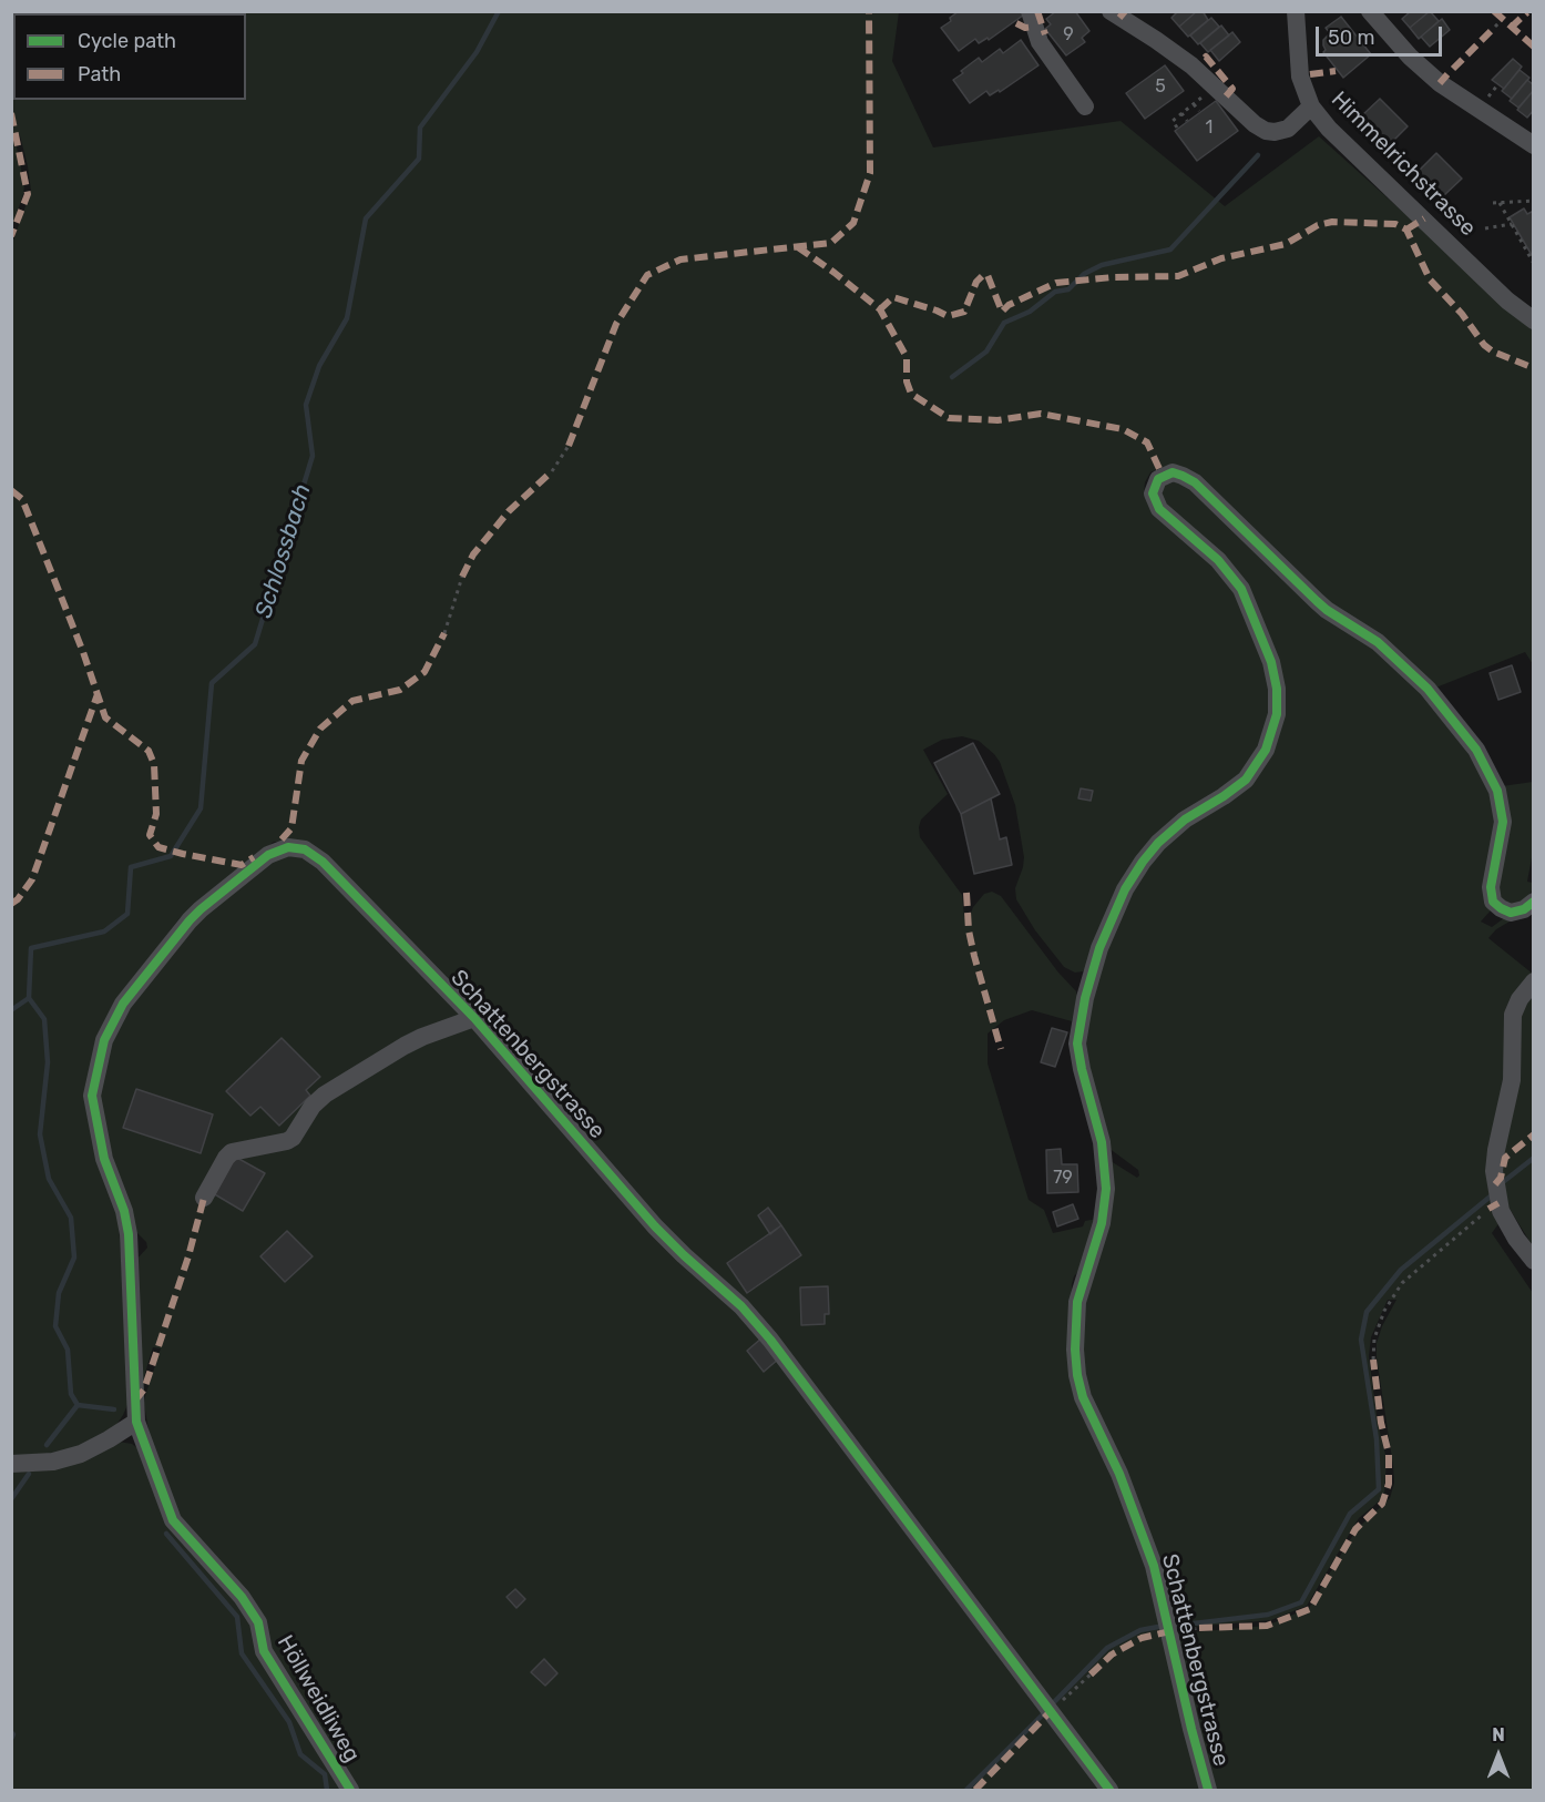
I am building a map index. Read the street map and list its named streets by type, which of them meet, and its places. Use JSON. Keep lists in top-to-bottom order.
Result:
{
  "streets": {
    "street": ["Himmelrichstrasse", "Schattenbergstrasse", "Höllweidliweg"]
  },
  "crossings": [
    ["Schattenbergstrasse", "Höllweidliweg"]
  ],
  "water": ["Schlossbach"],
  "house_numbers": [
    "9",
    "5",
    "1",
    "79"
  ],
  "legend": ["Cycle path", "Path"],
  "scale_bar": "50 m",
  "north": "top"
}
